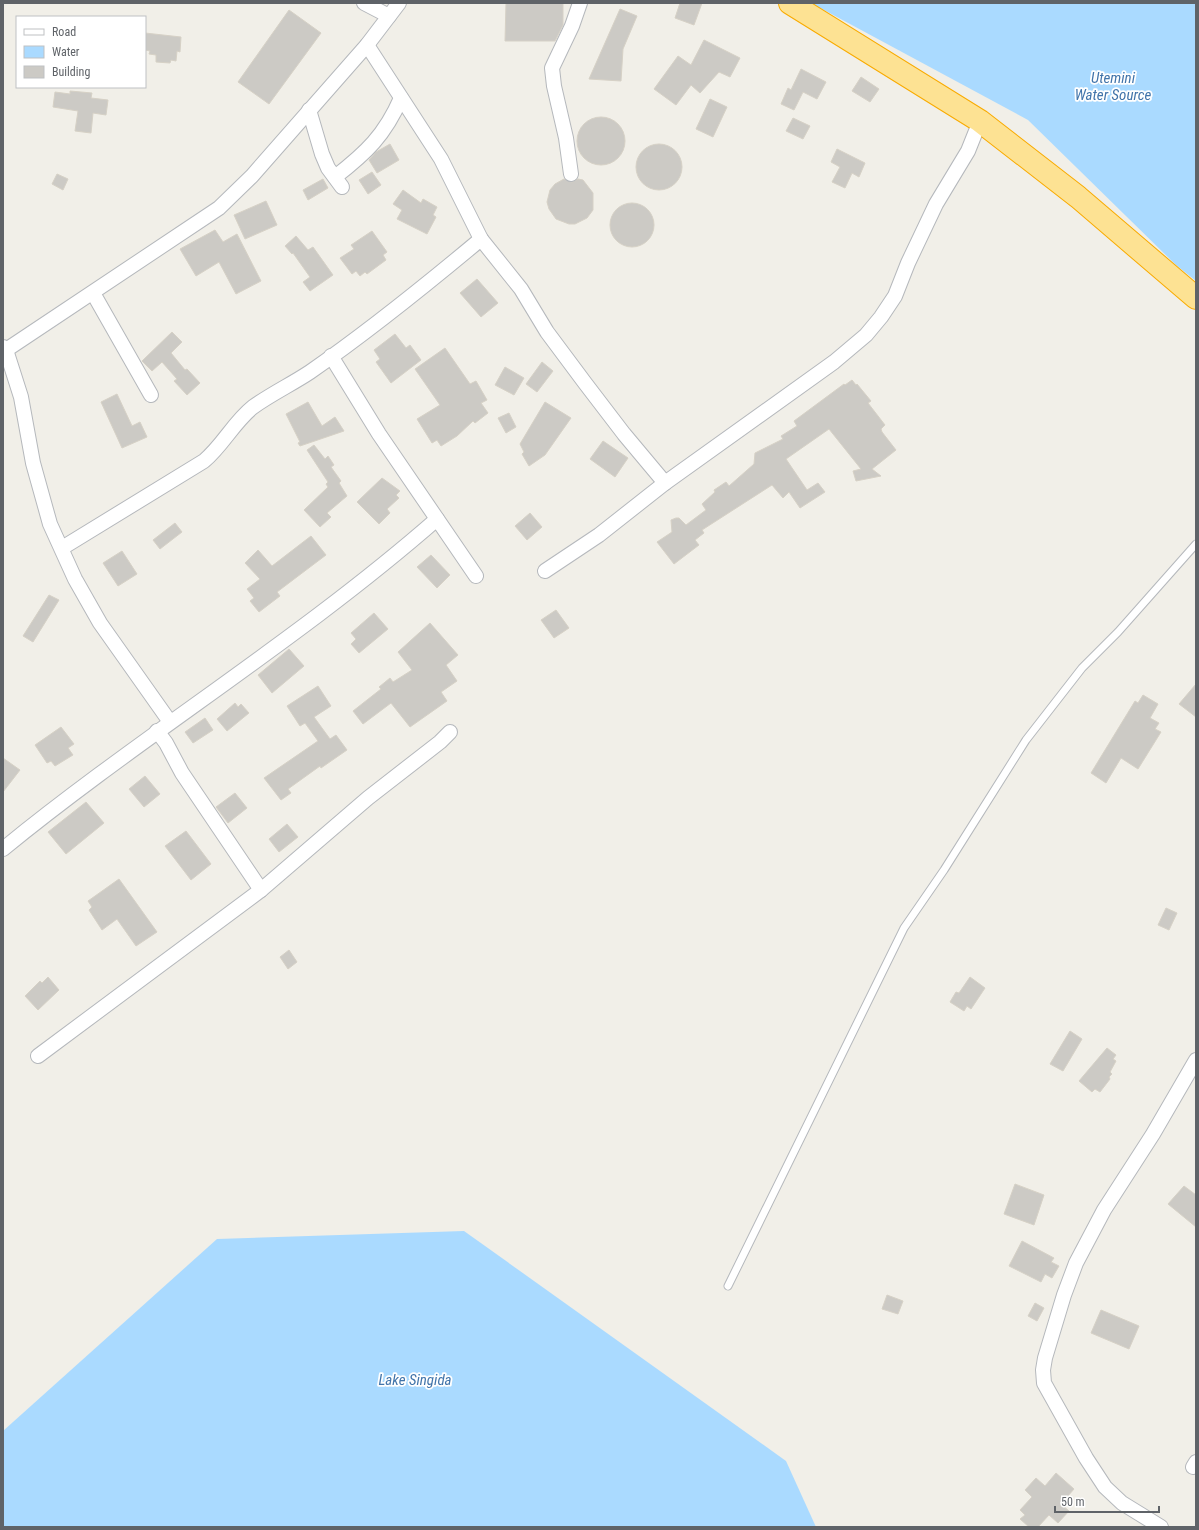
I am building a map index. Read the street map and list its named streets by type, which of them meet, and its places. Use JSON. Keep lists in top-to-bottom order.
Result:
{
  "water": ["Utemini Water Source", "Lake Singida"],
  "legend": ["Road", "Water", "Building"],
  "scale_bar": "50 m"
}
